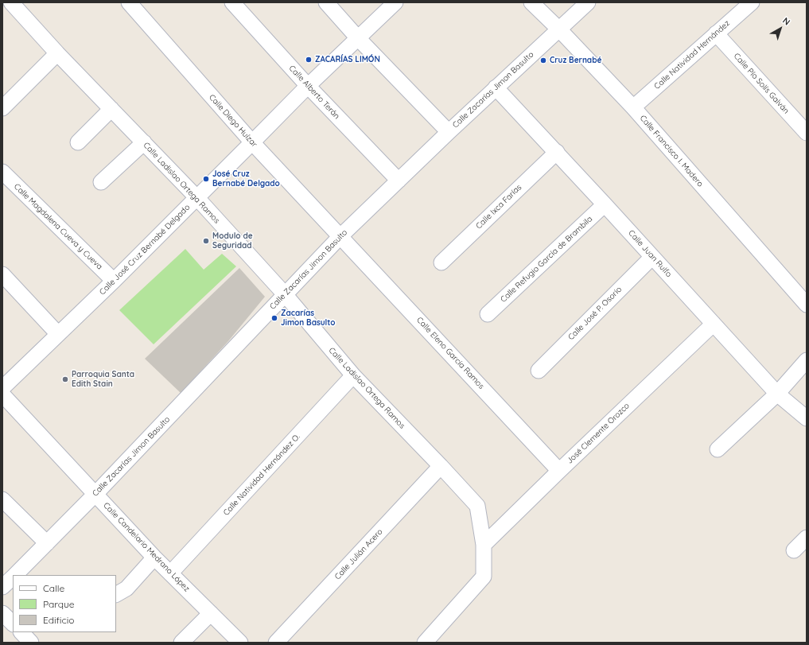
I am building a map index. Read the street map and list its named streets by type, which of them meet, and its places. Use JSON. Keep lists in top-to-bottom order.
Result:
{
  "streets": {
    "street": [
      "Calle Natividad Hernández",
      "Calle Pío Solís Galván",
      "Calle Zacarías Jimon Basulto",
      "Calle Alberto Terán",
      "Calle Diego Huízar",
      "Calle Francisco I. Madero",
      "Calle Ladislao Ortega Ramos",
      "Calle Ixca Farías",
      "Calle Magdalena Cueva y Cueva",
      "Calle José Cruz Bernabé Delgado",
      "Calle Juan Rulfo",
      "Calle Refugio García de Brambila",
      "Calle José P. Osorio",
      "Calle Eleno García Ramos",
      "José Clemente Orozco",
      "Calle Natividad Hernández O.",
      "Calle Candelario Medrano López",
      "Calle Julián Acero"
    ]
  },
  "crossings": [
    ["Calle Natividad Hernández", "Calle Pío Solís Galván"],
    ["Calle Natividad Hernández", "Calle Francisco I. Madero"],
    ["Calle Zacarías Jimon Basulto", "Calle Alberto Terán"],
    ["Calle Zacarías Jimon Basulto", "Calle Diego Huízar"],
    ["Calle Zacarías Jimon Basulto", "Calle Francisco I. Madero"],
    ["Calle Zacarías Jimon Basulto", "Calle Ladislao Ortega Ramos"],
    ["Calle Zacarías Jimon Basulto", "Calle Juan Rulfo"],
    ["Calle Zacarías Jimon Basulto", "Calle Eleno García Ramos"],
    ["Calle Zacarías Jimon Basulto", "Calle Candelario Medrano López"],
    ["Calle Alberto Terán", "Calle José Cruz Bernabé Delgado"],
    ["Calle Diego Huízar", "Calle José Cruz Bernabé Delgado"],
    ["Calle Diego Huízar", "Calle Eleno García Ramos"],
    ["Calle Ladislao Ortega Ramos", "Calle José Cruz Bernabé Delgado"],
    ["Calle Ladislao Ortega Ramos", "José Clemente Orozco"],
    ["Calle Ladislao Ortega Ramos", "Calle Natividad Hernández O."],
    ["Calle Ladislao Ortega Ramos", "Calle Julián Acero"],
    ["Calle Ixca Farías", "Calle Juan Rulfo"],
    ["Calle Magdalena Cueva y Cueva", "Calle José Cruz Bernabé Delgado"],
    ["Calle Juan Rulfo", "Calle Refugio García de Brambila"],
    ["Calle Juan Rulfo", "Calle José P. Osorio"],
    ["Calle Juan Rulfo", "José Clemente Orozco"],
    ["Calle Eleno García Ramos", "José Clemente Orozco"],
    ["Calle Natividad Hernández O.", "Calle Candelario Medrano López"]
  ],
  "places": [
    "ZACARÍAS LIMÓN",
    "Cruz Bernabé",
    "José Cruz Bernabé Delgado",
    "Modulo de Seguridad",
    "Zacarías Jimon Basulto",
    "Parroquia Santa Edith Stain"
  ],
  "legend": ["Calle", "Parque", "Edificio"],
  "north": "top right"
}
